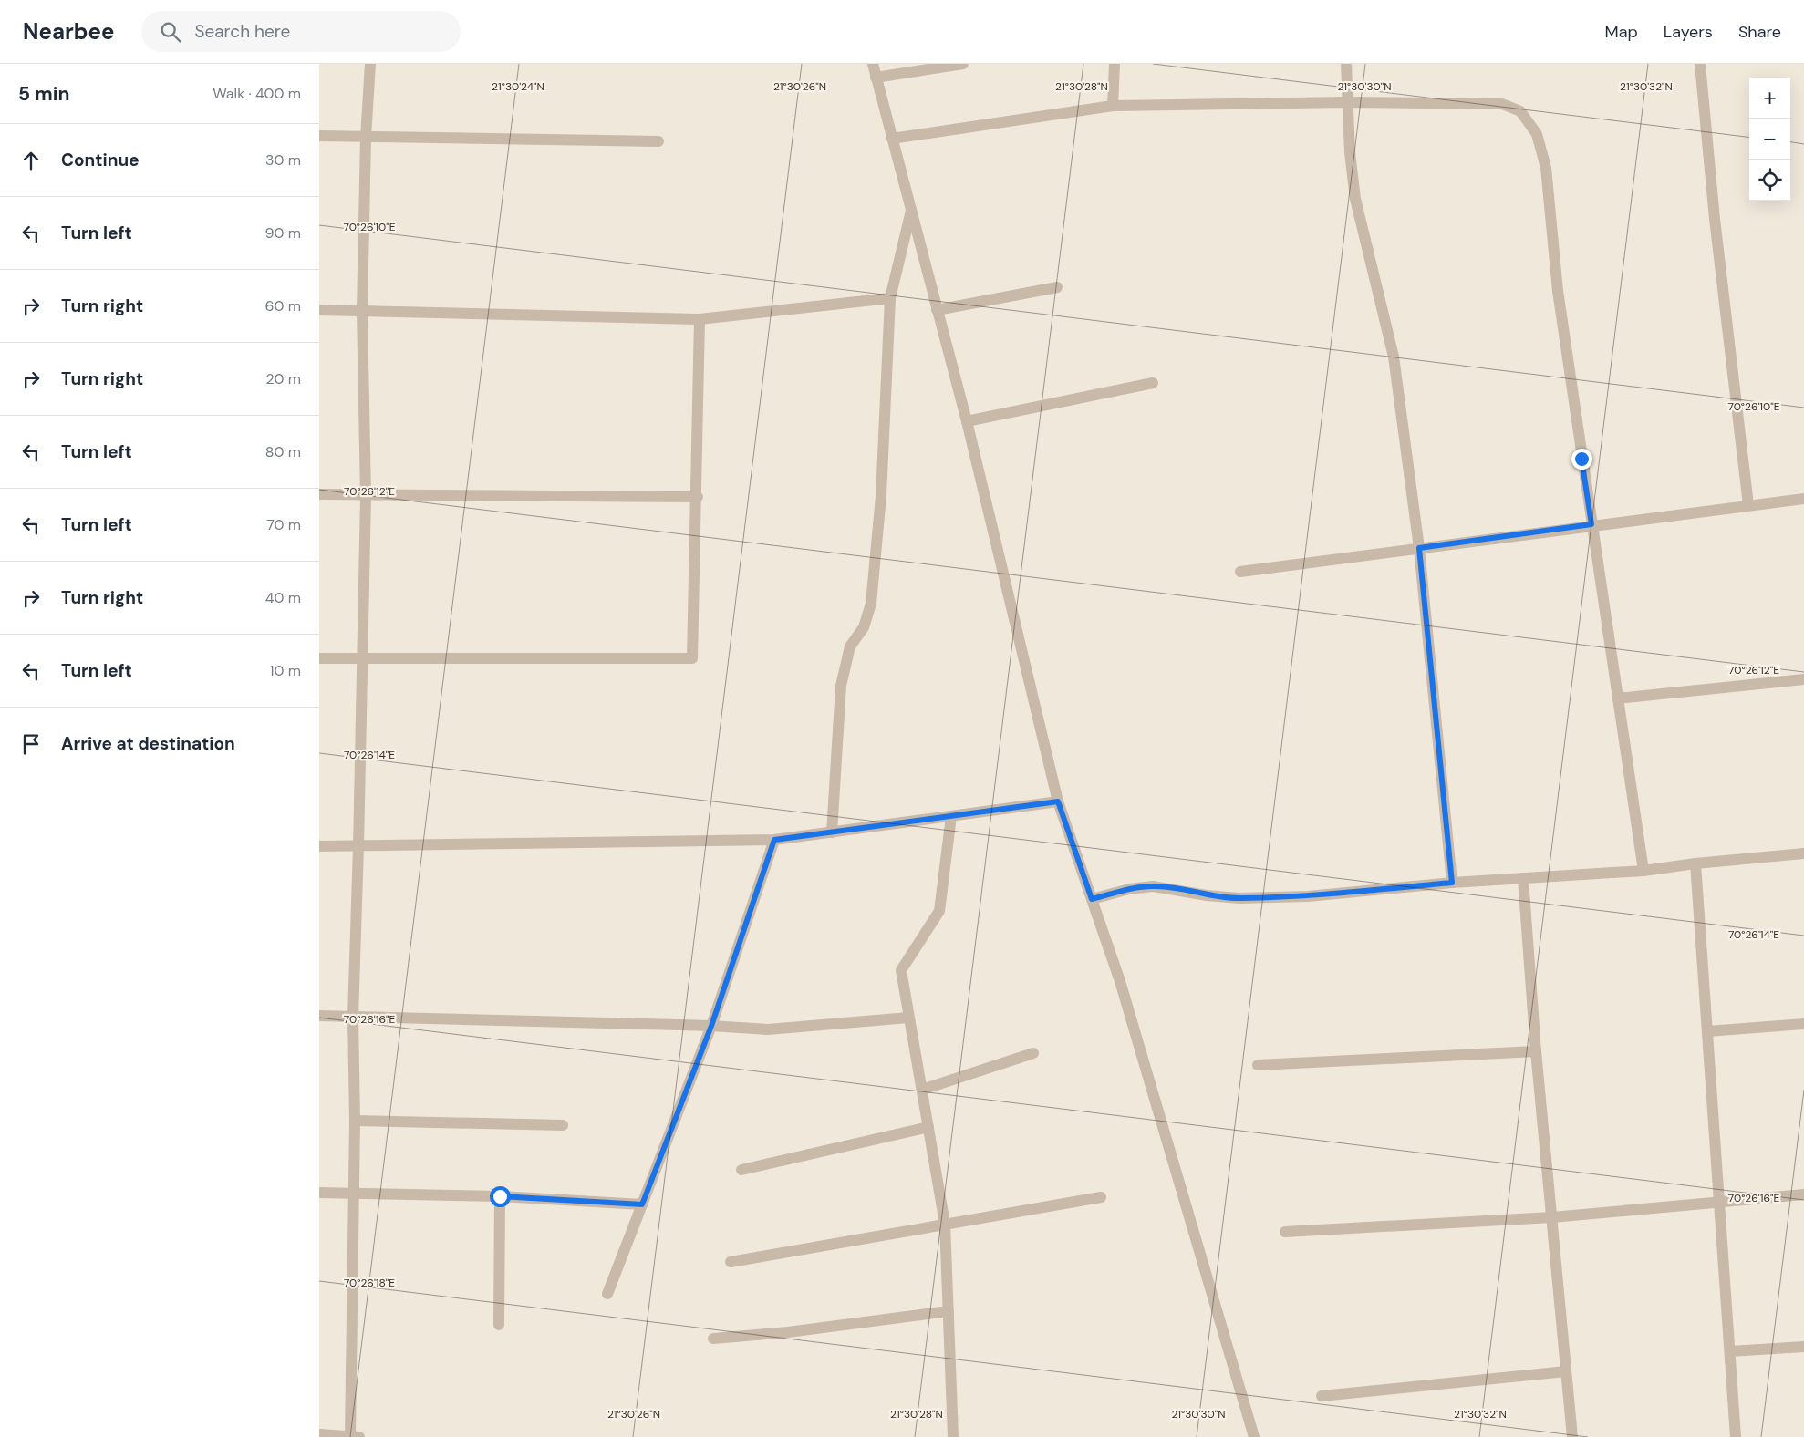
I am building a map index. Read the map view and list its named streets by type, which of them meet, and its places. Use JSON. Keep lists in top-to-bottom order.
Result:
{
  "page": {
    "header": "Nearbee",
    "search": "Search here",
    "nav": ["Map", "Layers", "Share"],
    "heading": ["5 min", "Walk · 400 m"],
    "map_buttons": ["+", "−"],
    "list": [
      ["Continue", "30 m"],
      ["Turn left", "90 m"],
      ["Turn right", "60 m"],
      ["Turn right", "20 m"],
      ["Turn left", "80 m"],
      ["Turn left", "70 m"],
      ["Turn right", "40 m"],
      ["Turn left", "10 m"],
      "Arrive at destination"
    ]
  },
  "coordinates": [
    "21°30'24\"N",
    "21°30'26\"N",
    "21°30'28\"N",
    "21°30'30\"N",
    "21°30'32\"N",
    "70°26'10\"E",
    "70°26'12\"E",
    "70°26'14\"E",
    "70°26'16\"E",
    "70°26'18\"E"
  ]
}
